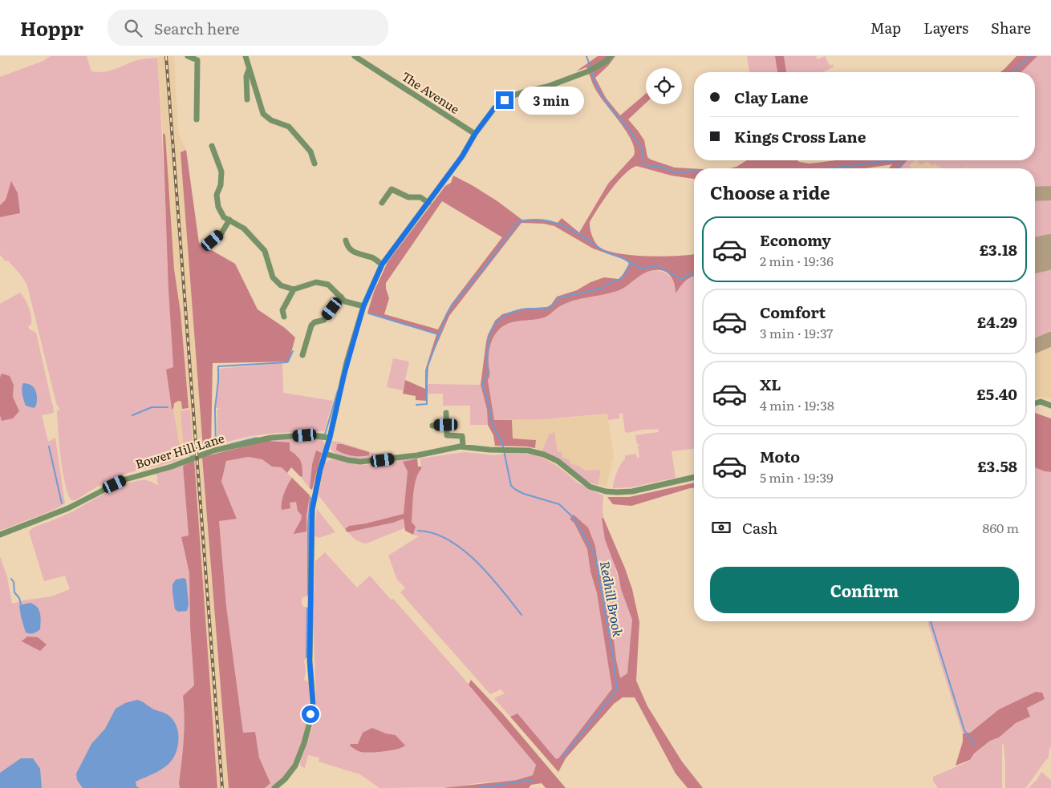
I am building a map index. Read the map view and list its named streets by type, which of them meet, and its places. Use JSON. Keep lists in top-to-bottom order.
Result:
{
  "streets": {
    "street": ["The Avenue", "Bower Hill Lane"]
  },
  "water": ["Redhill Brook"],
  "page": {
    "header": "Hoppr",
    "search": "Search here",
    "nav": ["Map", "Layers", "Share"],
    "banner": ["Clay Lane", "Kings Cross Lane"],
    "bubble": "3 min",
    "heading": "Choose a ride",
    "list": [
      {
        "name": "Economy",
        "note": "2 min · 19:36",
        "value": "£3.18"
      },
      {
        "name": "Comfort",
        "note": "3 min · 19:37",
        "value": "£4.29"
      },
      {
        "name": "XL",
        "note": "4 min · 19:38",
        "value": "£5.40"
      },
      {
        "name": "Moto",
        "note": "5 min · 19:39",
        "value": "£3.58"
      }
    ],
    "pay": ["Cash", "860 m"],
    "buttons": "Confirm"
  }
}
